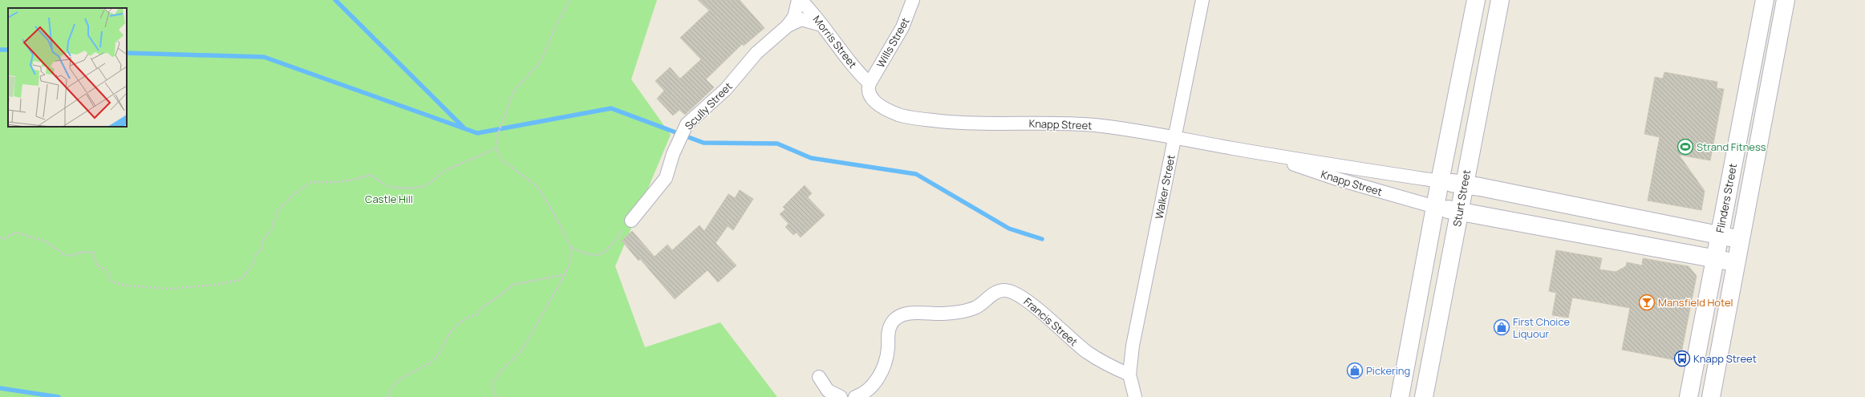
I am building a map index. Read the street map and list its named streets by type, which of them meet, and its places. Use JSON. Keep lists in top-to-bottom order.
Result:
{
  "streets": {
    "main road": ["Sturt Street", "Flinders Street"],
    "street": [
      "Morris Street",
      "Wills Street",
      "Scully Street",
      "Knapp Street",
      "Walker Street",
      "Francis Street"
    ]
  },
  "crossings": [
    ["Morris Street", "Wills Street"],
    ["Morris Street", "Scully Street"],
    ["Morris Street", "Knapp Street"],
    ["Wills Street", "Knapp Street"],
    ["Knapp Street", "Walker Street"],
    ["Walker Street", "Francis Street"]
  ],
  "parks": ["Castle Hill"],
  "places": {
    "sports": ["Strand Fitness"],
    "bar": ["Mansfield Hotel"],
    "shop": ["First Choice Liquour", "Pickering"],
    "bus stop": ["Knapp Street"]
  }
}
